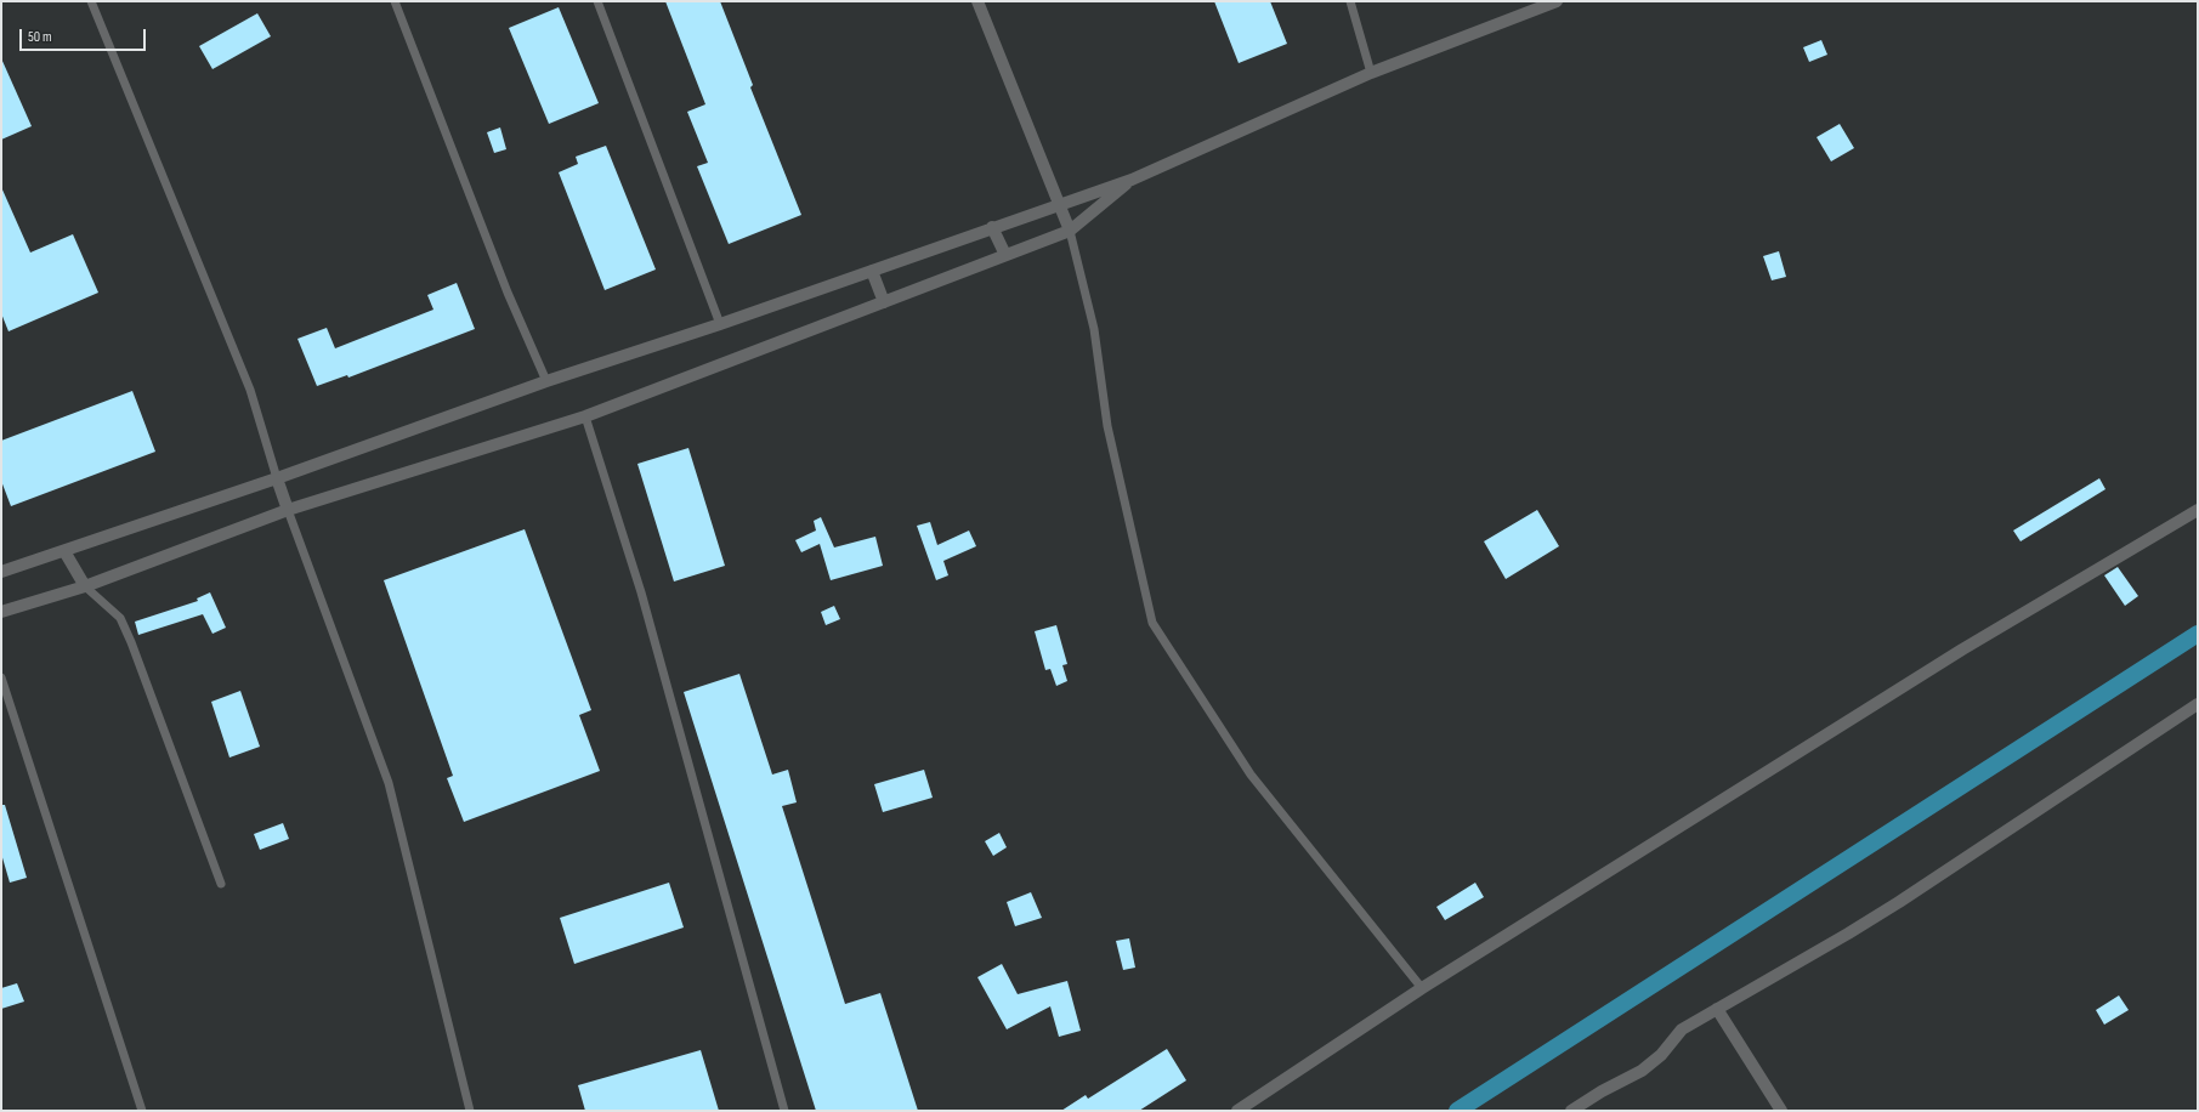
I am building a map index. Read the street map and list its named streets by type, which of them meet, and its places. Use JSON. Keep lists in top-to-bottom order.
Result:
{
  "scale_bar": "50 m"
}
